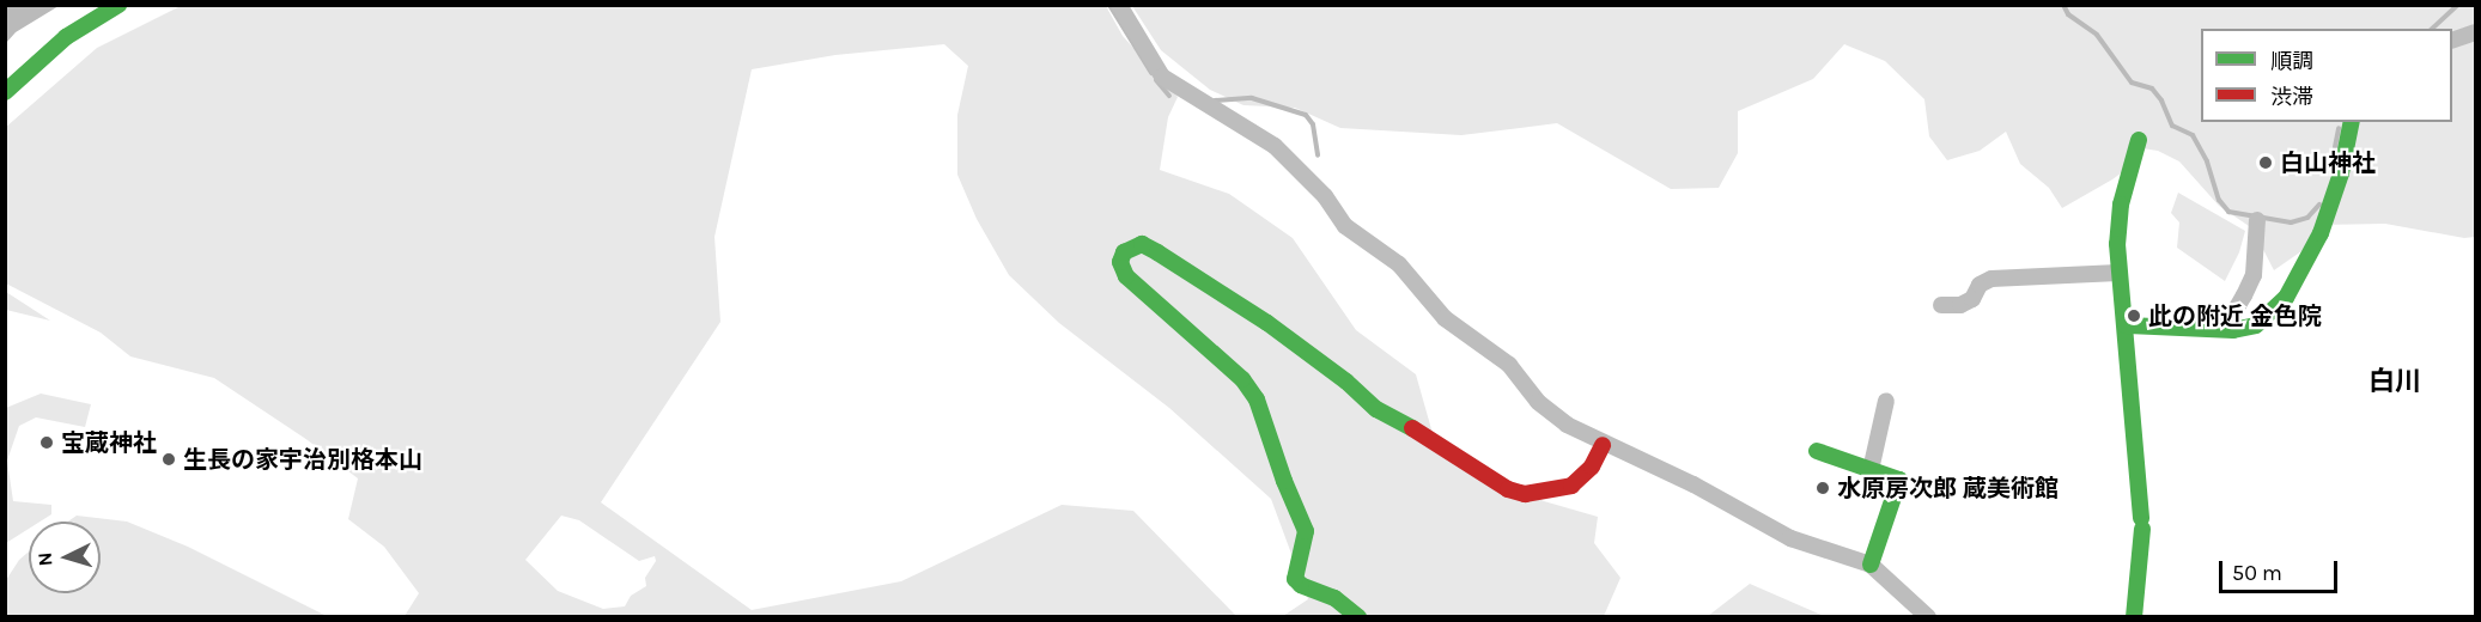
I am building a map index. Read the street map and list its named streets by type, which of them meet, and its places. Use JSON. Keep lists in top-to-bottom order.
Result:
{
  "districts": ["白川"],
  "places": [
    "白山神社",
    "此の附近 金色院",
    "宝蔵神社",
    "生長の家宇治別格本山",
    "水原房次郎 蔵美術館"
  ],
  "legend": ["順調", "渋滞"],
  "scale_bar": "50 m",
  "north": "left"
}
